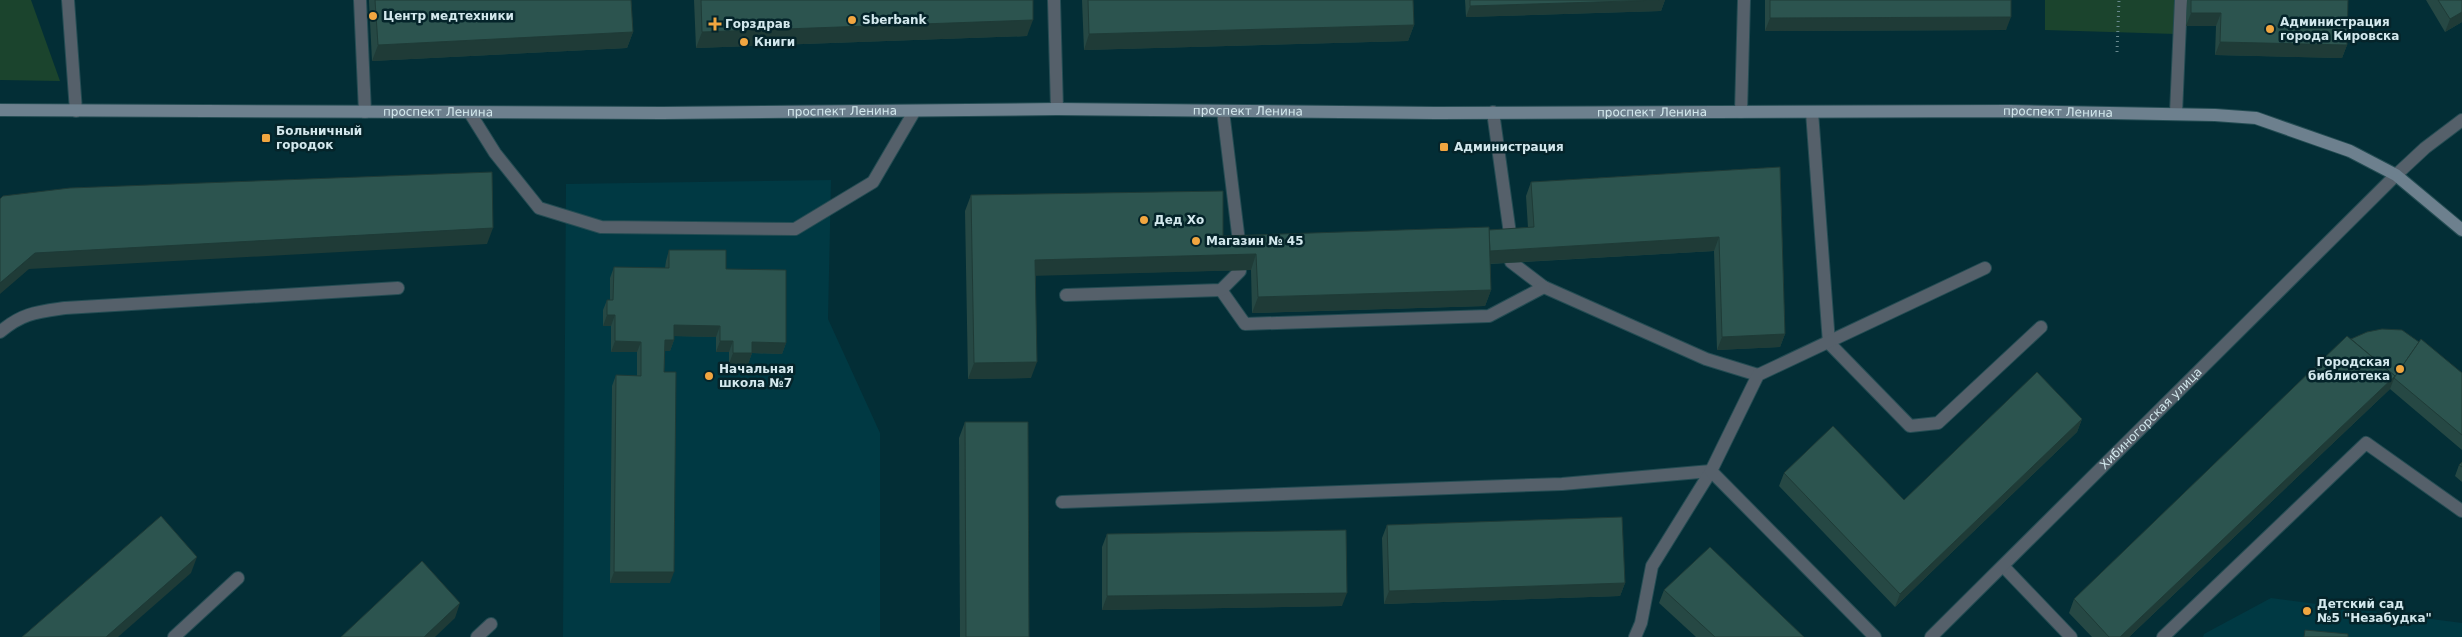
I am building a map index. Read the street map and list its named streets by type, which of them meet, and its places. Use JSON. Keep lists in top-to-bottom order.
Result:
{
  "streets": {
    "main road": ["проспект Ленина"],
    "street": ["Хибиногорская улица"]
  },
  "crossings": [
    ["проспект Ленина", "Хибиногорская улица"]
  ],
  "places": {
    "other": [
      "Центр медтехники",
      "Sberbank",
      "Администрация города Кировска",
      "Книги",
      "Дед Хо",
      "Магазин № 45",
      "Городская библиотека",
      "Начальная школа №7",
      "Детский сад №5 \"Незабудка\""
    ],
    "health": ["Горздрав"],
    "transit": ["Больничный городок", "Администрация"]
  }
}
